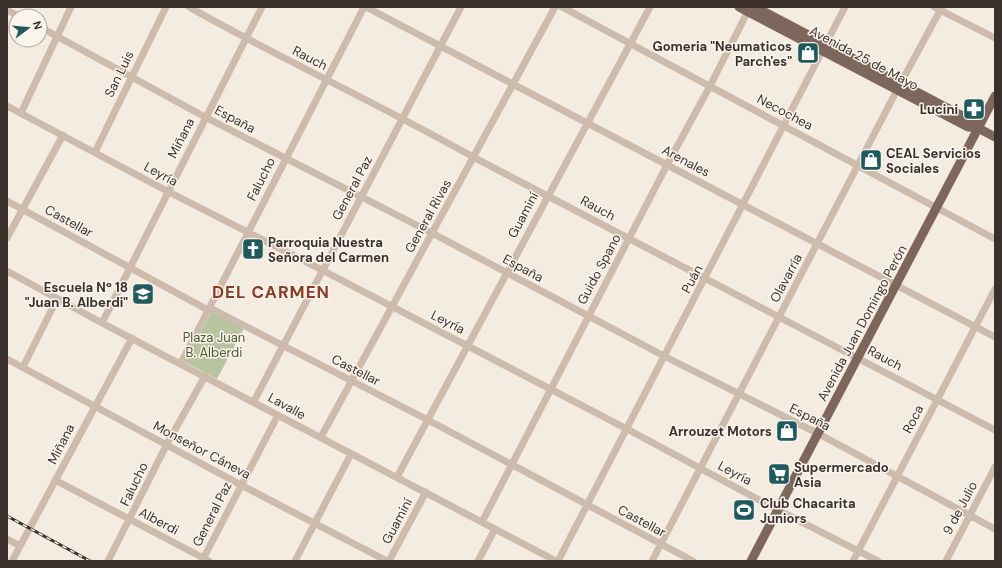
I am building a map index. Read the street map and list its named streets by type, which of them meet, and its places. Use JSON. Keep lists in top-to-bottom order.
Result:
{
  "streets": {
    "main road": ["Avenida 25 de Mayo", "Avenida Juan Domingo Perón"],
    "street": [
      "Rauch",
      "San Luis",
      "Necochea",
      "España",
      "Miñana",
      "Arenales",
      "Leyría",
      "Falucho",
      "General Paz",
      "Guaminí",
      "General Rivas",
      "Castellar",
      "Guido Spano",
      "Olavarría",
      "Puán",
      "Lavalle",
      "Roca",
      "Monseñor Cáneva",
      "9 de Julio",
      "Alberdi"
    ]
  },
  "crossings": [
    ["Rauch", "Miñana"],
    ["Rauch", "Falucho"],
    ["Rauch", "General Paz"],
    ["Rauch", "Guaminí"],
    ["Rauch", "General Rivas"],
    ["Rauch", "Guido Spano"],
    ["Rauch", "Olavarría"],
    ["Rauch", "Puán"],
    ["Rauch", "Avenida Juan Domingo Perón"],
    ["Rauch", "Roca"],
    ["Avenida 25 de Mayo", "Guido Spano"],
    ["Avenida 25 de Mayo", "Olavarría"],
    ["Avenida 25 de Mayo", "Puán"],
    ["Avenida 25 de Mayo", "Avenida Juan Domingo Perón"],
    ["San Luis", "España"],
    ["San Luis", "Leyría"],
    ["Necochea", "Guaminí"],
    ["Necochea", "Guido Spano"],
    ["Necochea", "Olavarría"],
    ["Necochea", "Puán"],
    ["Necochea", "Avenida Juan Domingo Perón"],
    ["España", "Miñana"],
    ["España", "Falucho"],
    ["España", "General Paz"],
    ["España", "Guaminí"],
    ["España", "General Rivas"],
    ["España", "Guido Spano"],
    ["España", "Olavarría"],
    ["España", "Puán"],
    ["España", "Avenida Juan Domingo Perón"],
    ["España", "Roca"],
    ["España", "9 de Julio"],
    ["Miñana", "Leyría"],
    ["Miñana", "Castellar"],
    ["Miñana", "Lavalle"],
    ["Miñana", "Monseñor Cáneva"],
    ["Miñana", "Alberdi"],
    ["Arenales", "Falucho"],
    ["Arenales", "General Paz"],
    ["Arenales", "Guaminí"],
    ["Arenales", "General Rivas"],
    ["Arenales", "Guido Spano"],
    ["Arenales", "Olavarría"],
    ["Arenales", "Puán"],
    ["Arenales", "Avenida Juan Domingo Perón"],
    ["Arenales", "Roca"],
    ["Leyría", "Falucho"],
    ["Leyría", "General Paz"],
    ["Leyría", "Guaminí"],
    ["Leyría", "General Rivas"],
    ["Leyría", "Guido Spano"],
    ["Leyría", "Olavarría"],
    ["Leyría", "Puán"],
    ["Leyría", "Avenida Juan Domingo Perón"],
    ["Leyría", "Roca"],
    ["Falucho", "Castellar"],
    ["Falucho", "Lavalle"],
    ["Falucho", "Monseñor Cáneva"],
    ["Falucho", "Alberdi"],
    ["General Paz", "Castellar"],
    ["General Paz", "Lavalle"],
    ["General Paz", "Monseñor Cáneva"],
    ["General Paz", "Alberdi"],
    ["Guaminí", "Castellar"],
    ["Guaminí", "Lavalle"],
    ["Guaminí", "Monseñor Cáneva"],
    ["General Rivas", "Castellar"],
    ["General Rivas", "Lavalle"],
    ["Castellar", "Guido Spano"],
    ["Castellar", "Olavarría"],
    ["Castellar", "Puán"],
    ["Guido Spano", "Lavalle"],
    ["Puán", "Lavalle"]
  ],
  "districts": ["DEL CARMEN"],
  "parks": ["Plaza Juan B. Alberdi"],
  "places": {
    "shop": ["Gomeria \"Neumaticos Parch'es\"", "CEAL Servicios Sociales", "Arrouzet Motors"],
    "pharmacy": ["Lucini"],
    "church": ["Parroquia Nuestra Señora del Carmen"],
    "school or university": ["Escuela Nº 18 \"Juan B. Alberdi\""],
    "supermarket": ["Supermercado Asia"],
    "sports": ["Club Chacarita Juniors"]
  },
  "north": "right"
}
